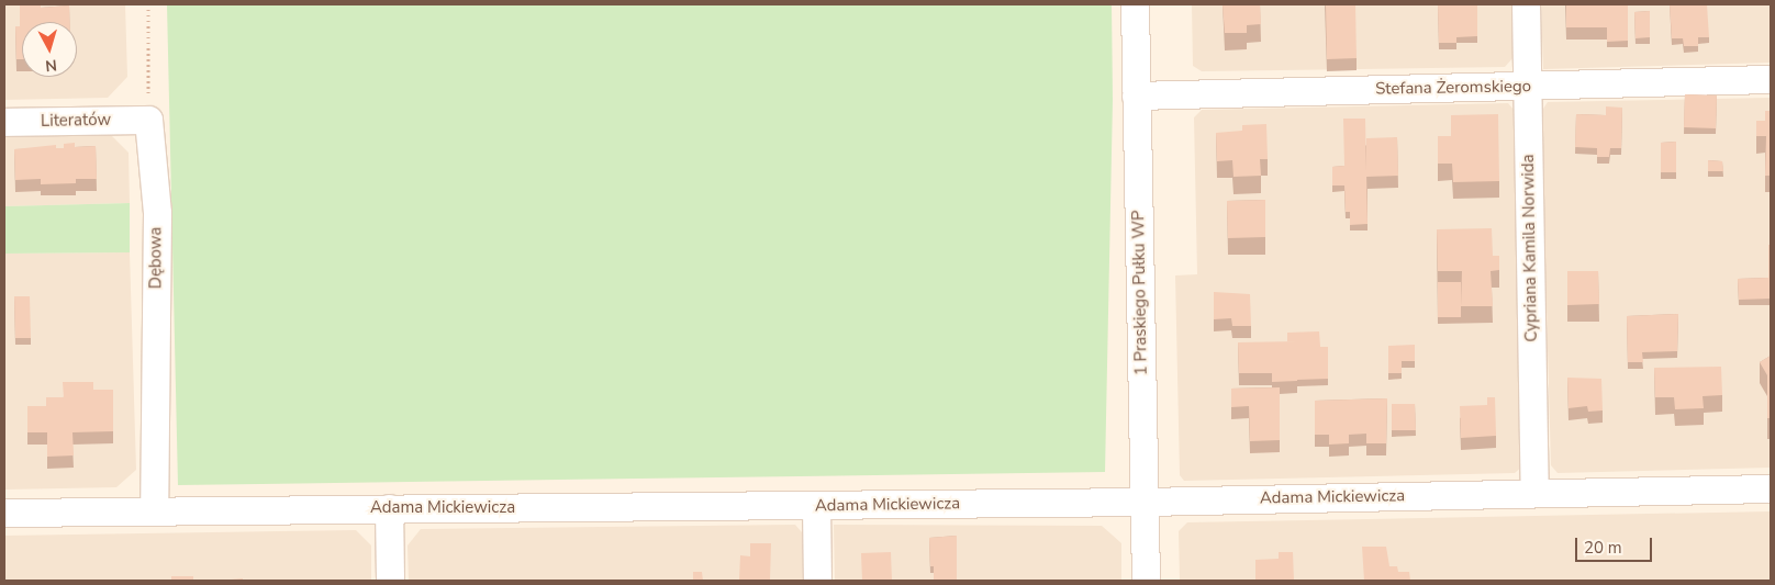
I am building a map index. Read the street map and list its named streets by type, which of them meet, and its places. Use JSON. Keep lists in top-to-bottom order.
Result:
{
  "streets": {
    "street": [
      "Stefana Żeromskiego",
      "Literatów",
      "Cypriana Kamila Norwida",
      "Dębowa",
      "1 Praskiego Pułku WP",
      "Adama Mickiewicza"
    ]
  },
  "crossings": [
    ["Stefana Żeromskiego", "Cypriana Kamila Norwida"],
    ["Stefana Żeromskiego", "1 Praskiego Pułku WP"],
    ["Literatów", "Dębowa"],
    ["Cypriana Kamila Norwida", "Adama Mickiewicza"],
    ["Dębowa", "Adama Mickiewicza"],
    ["1 Praskiego Pułku WP", "Adama Mickiewicza"]
  ],
  "scale_bar": "20 m",
  "north": "bottom"
}
